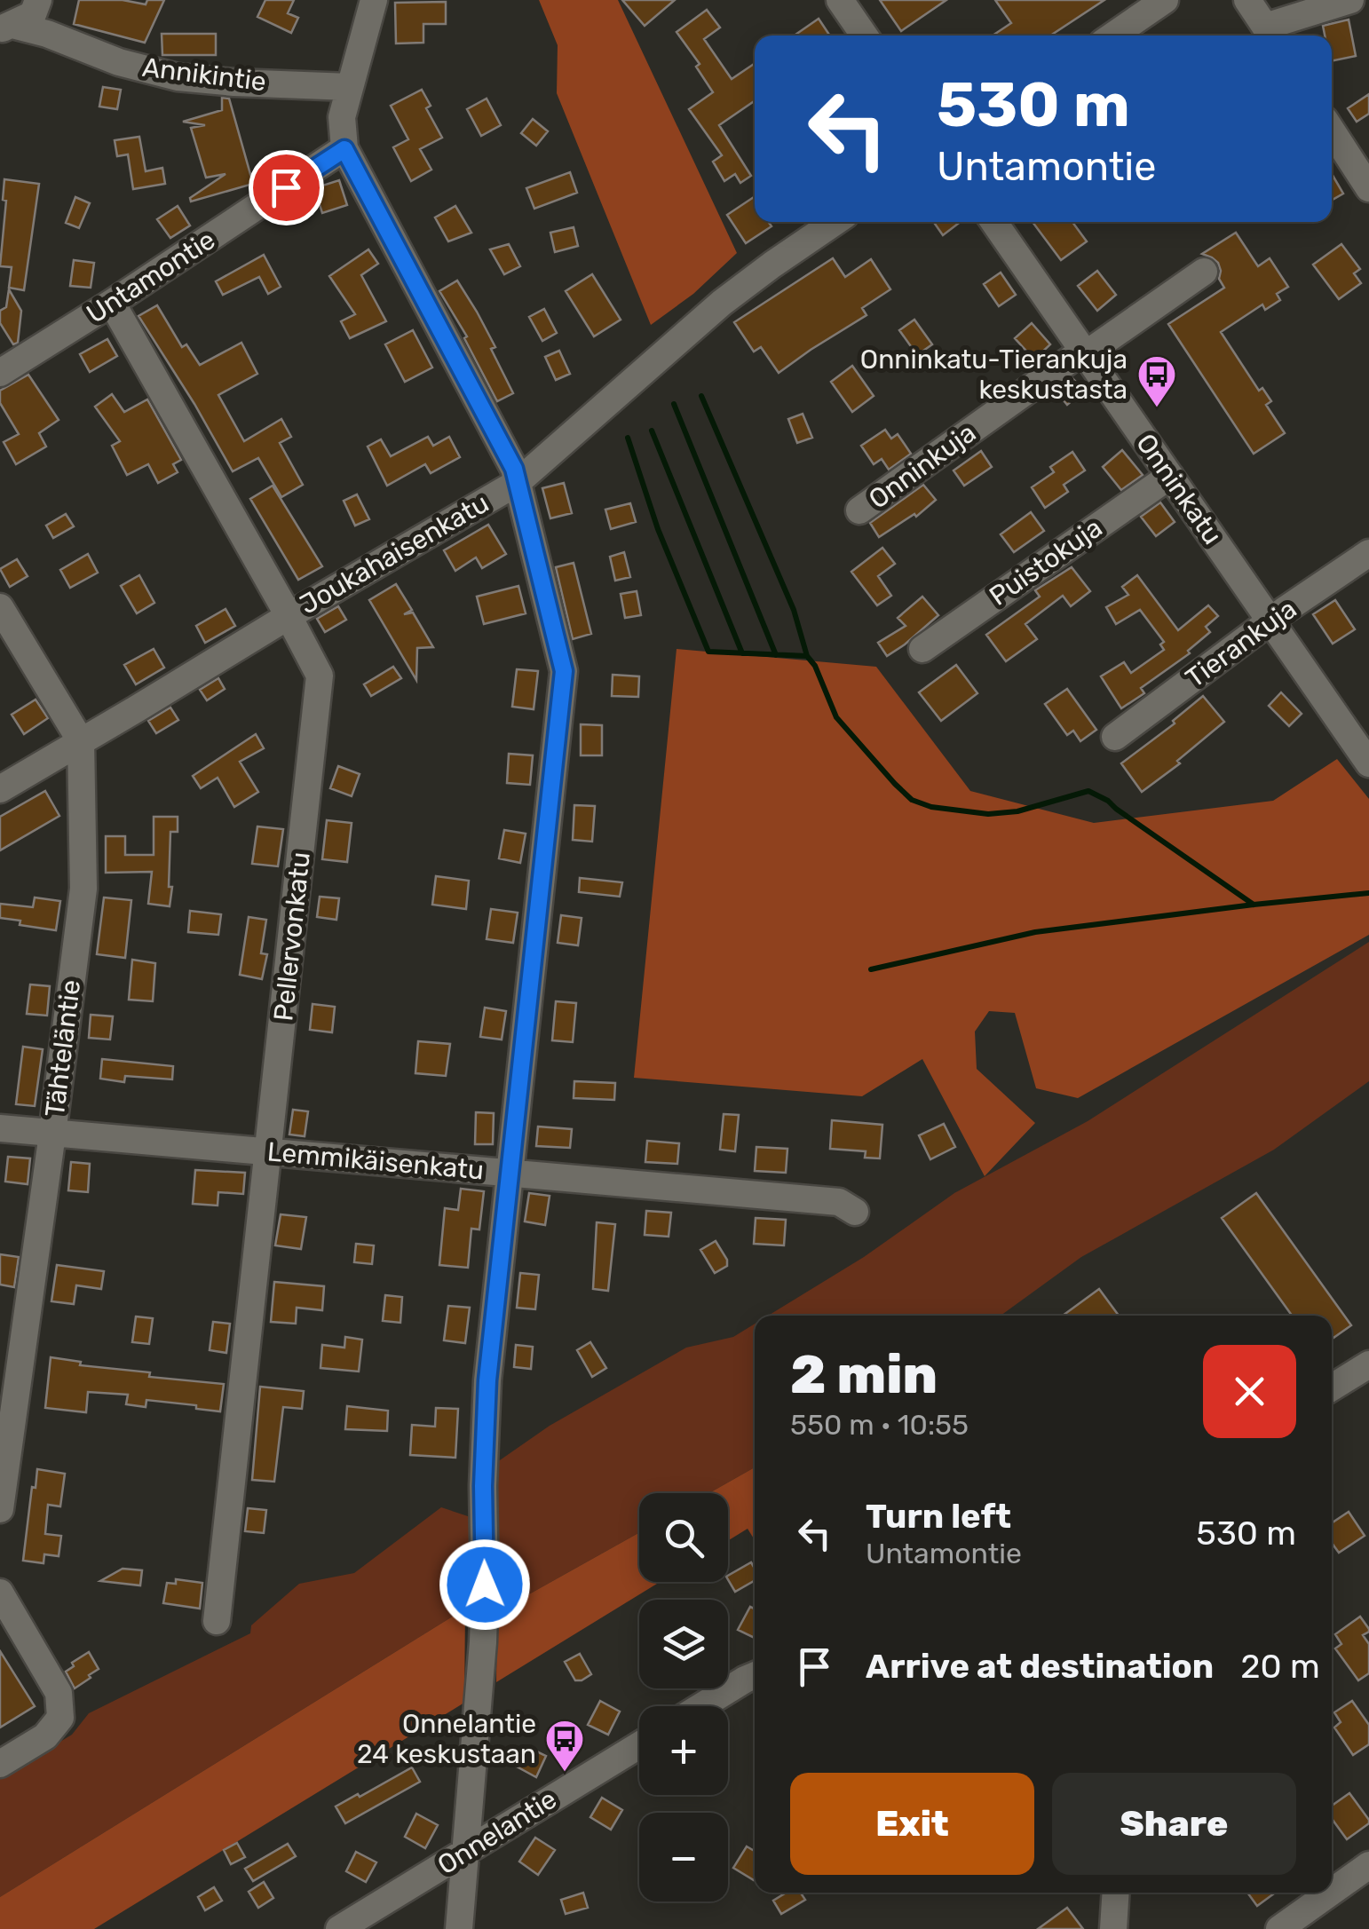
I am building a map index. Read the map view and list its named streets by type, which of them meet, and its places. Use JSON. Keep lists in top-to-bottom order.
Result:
{
  "streets": {
    "street": [
      "Annikintie",
      "Untamontie",
      "Onninkuja",
      "Onninkatu",
      "Joukahaisenkatu",
      "Puistokuja",
      "Tierankuja",
      "Pellervonkatu",
      "Tähteläntie",
      "Lemmikäisenkatu",
      "Onnelantie"
    ]
  },
  "crossings": [
    ["Untamontie", "Pellervonkatu"],
    ["Onninkuja", "Onninkatu"],
    ["Onninkatu", "Puistokuja"],
    ["Onninkatu", "Tierankuja"],
    ["Joukahaisenkatu", "Pellervonkatu"],
    ["Joukahaisenkatu", "Tähteläntie"],
    ["Pellervonkatu", "Lemmikäisenkatu"],
    ["Tähteläntie", "Lemmikäisenkatu"]
  ],
  "places": {
    "bus stop": ["Onninkatu-Tierankuja keskustasta", "Onnelantie 24 keskustaan"]
  },
  "page": {
    "turn": ["530 m", "Untamontie"],
    "heading": ["2 min", "550 m · 10:55"],
    "list": [
      {
        "name": "Turn left",
        "note": "Untamontie",
        "value": "530 m"
      },
      {
        "name": "Arrive at destination",
        "value": "20 m"
      }
    ],
    "map_buttons": ["+", "−"],
    "buttons": ["Exit", "Share"]
  }
}
